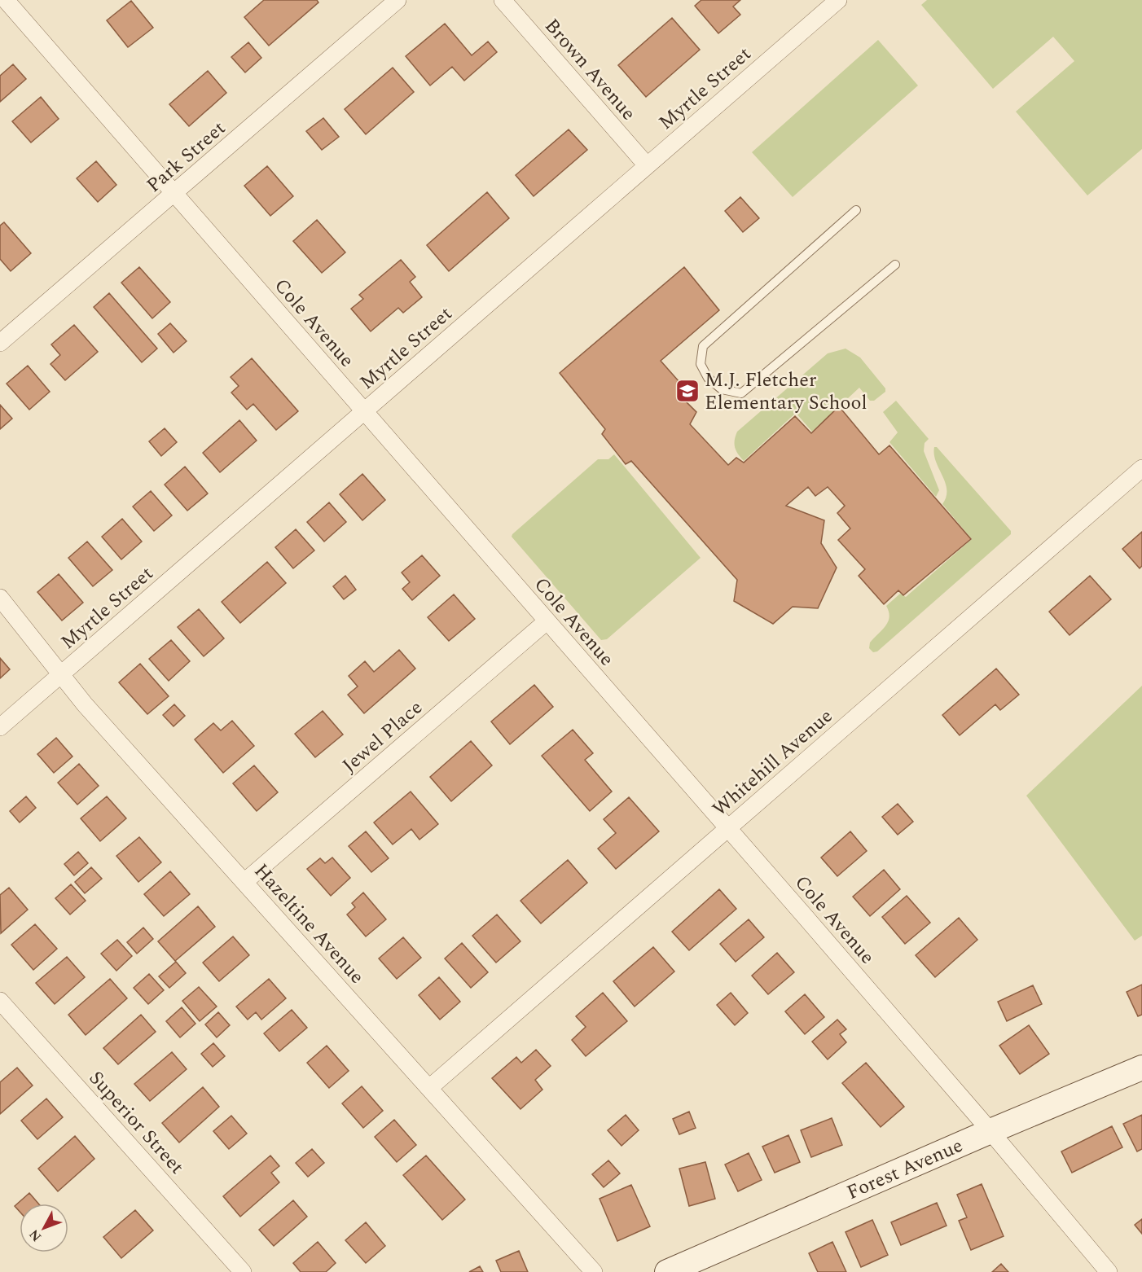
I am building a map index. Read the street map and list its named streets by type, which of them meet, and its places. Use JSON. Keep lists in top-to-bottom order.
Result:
{
  "streets": {
    "main road": ["Forest Avenue"],
    "street": [
      "Brown Avenue",
      "Myrtle Street",
      "Park Street",
      "Cole Avenue",
      "Jewel Place",
      "Whitehill Avenue",
      "Hazeltine Avenue",
      "Superior Street"
    ]
  },
  "crossings": [
    ["Brown Avenue", "Myrtle Street"],
    ["Myrtle Street", "Cole Avenue"],
    ["Myrtle Street", "Hazeltine Avenue"],
    ["Park Street", "Cole Avenue"],
    ["Cole Avenue", "Jewel Place"],
    ["Cole Avenue", "Whitehill Avenue"],
    ["Cole Avenue", "Forest Avenue"],
    ["Jewel Place", "Hazeltine Avenue"],
    ["Whitehill Avenue", "Hazeltine Avenue"]
  ],
  "places": {
    "school or university": ["M.J. Fletcher Elementary School"]
  },
  "north": "bottom left"
}
